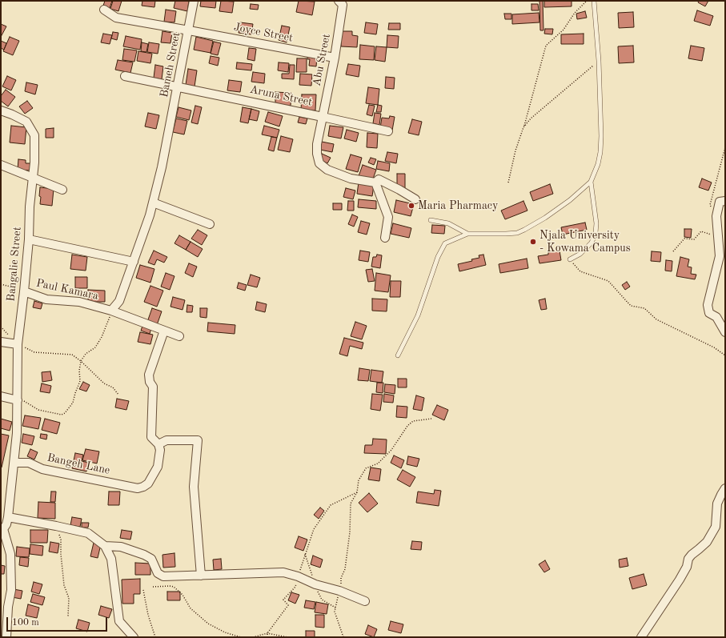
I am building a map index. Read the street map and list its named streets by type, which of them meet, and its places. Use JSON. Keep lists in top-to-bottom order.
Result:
{
  "streets": {
    "street": [
      "Joyce Street",
      "Abu Street",
      "Bameh Street",
      "Aruna Street",
      "Bangalie Street",
      "Paul Kamara",
      "Bangeh Lane"
    ]
  },
  "crossings": [
    ["Joyce Street", "Abu Street"],
    ["Joyce Street", "Bameh Street"],
    ["Abu Street", "Aruna Street"],
    ["Bameh Street", "Aruna Street"],
    ["Bameh Street", "Paul Kamara"],
    ["Bangalie Street", "Paul Kamara"],
    ["Bangalie Street", "Bangeh Lane"]
  ],
  "places": ["Maria Pharmacy", "Njala University - Kowama Campus"],
  "scale_bar": "100 m"
}
